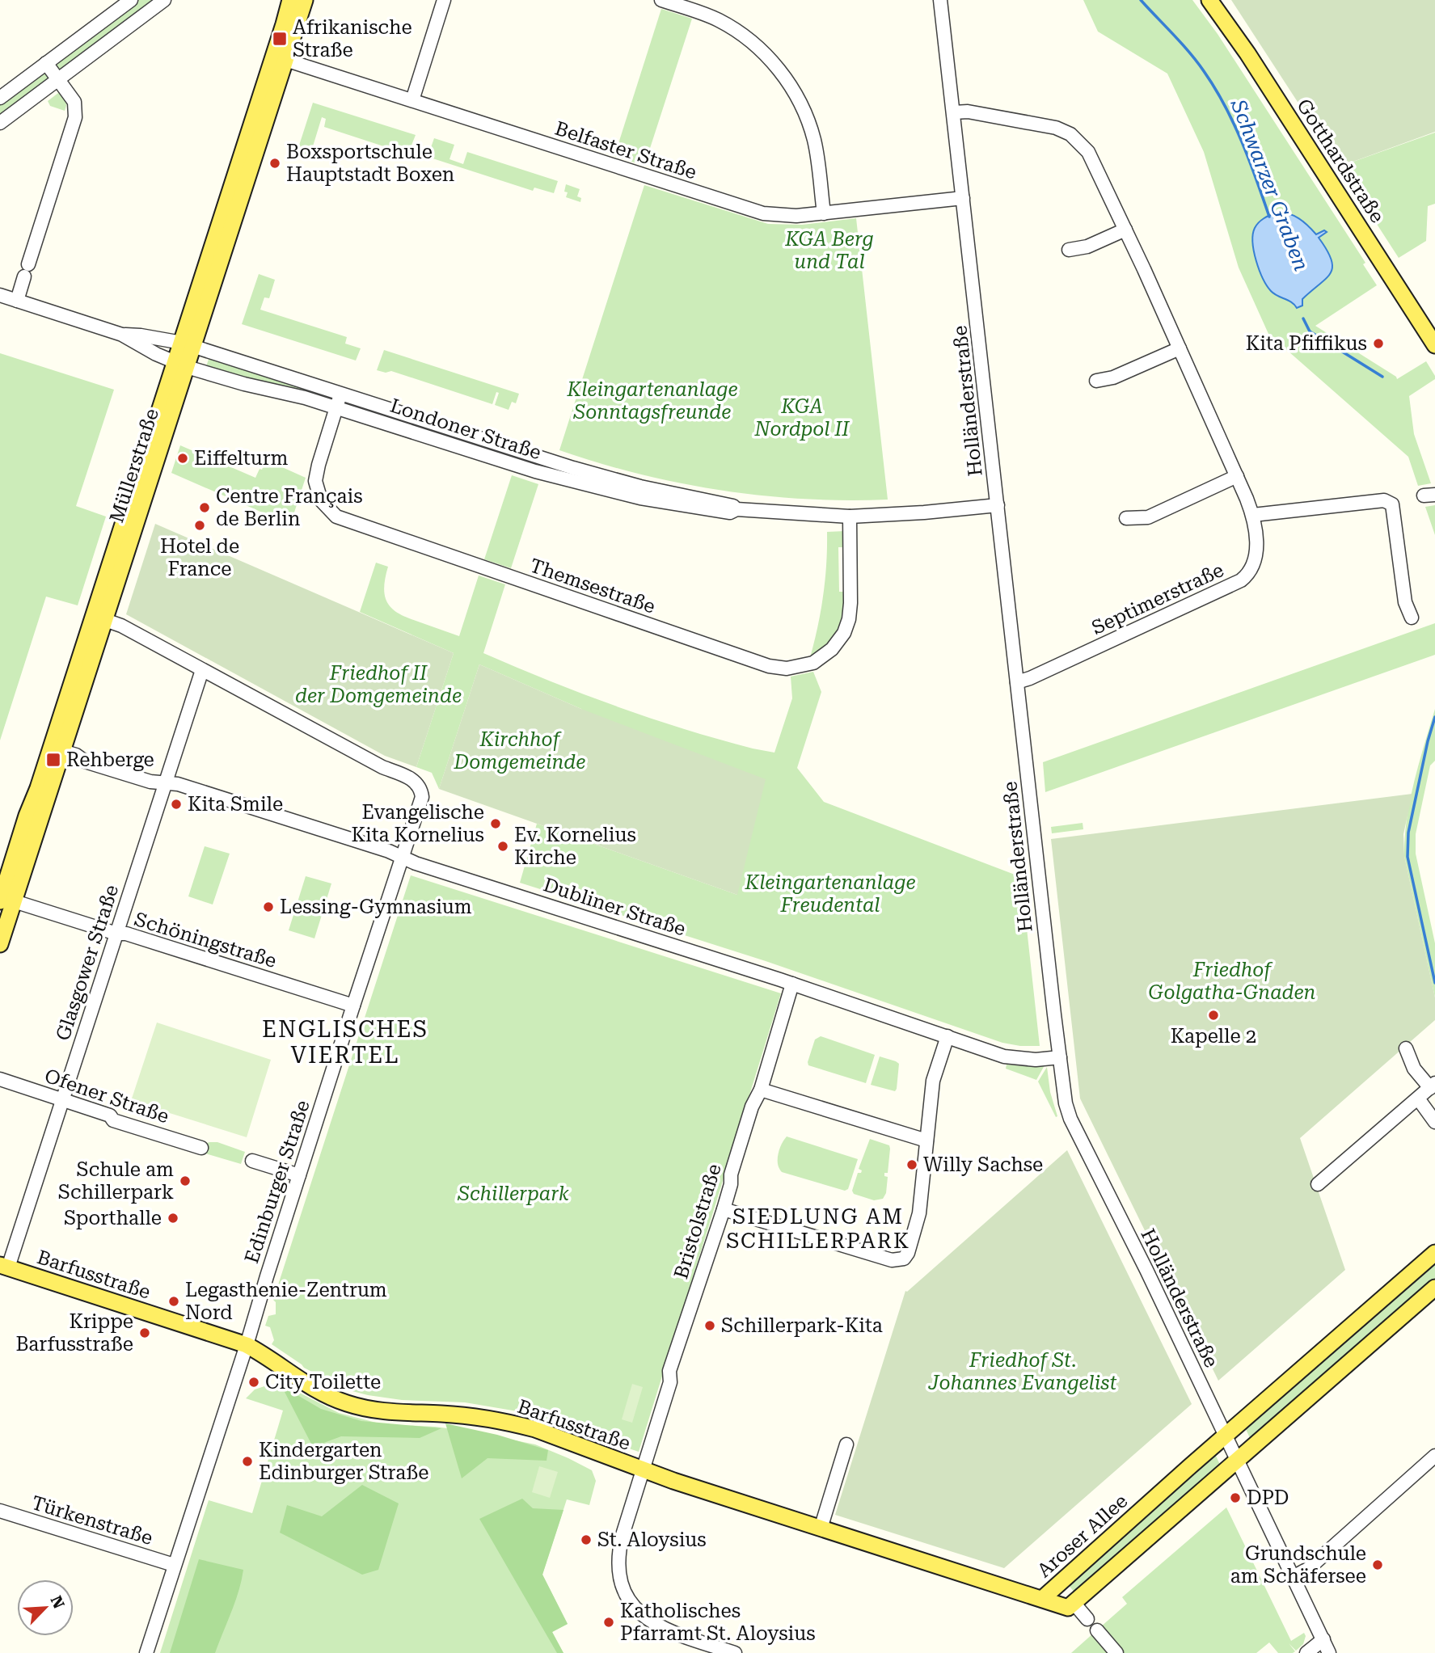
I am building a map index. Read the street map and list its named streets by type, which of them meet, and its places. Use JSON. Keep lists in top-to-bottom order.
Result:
{
  "streets": {
    "main road": [
      "Gotthardstraße",
      "Müllerstraße",
      "Barfusstraße",
      "Aroser Allee"
    ],
    "street": [
      "Belfaster Straße",
      "Holländerstraße",
      "Londoner Straße",
      "Themsestraße",
      "Septimerstraße",
      "Dubliner Straße",
      "Schöningstraße",
      "Glasgower Straße",
      "Ofener Straße",
      "Edinburger Straße",
      "Bristolstraße",
      "Türkenstraße"
    ]
  },
  "crossings": [
    ["Belfaster Straße", "Holländerstraße"],
    ["Belfaster Straße", "Müllerstraße"],
    ["Holländerstraße", "Londoner Straße"],
    ["Holländerstraße", "Septimerstraße"],
    ["Holländerstraße", "Dubliner Straße"],
    ["Holländerstraße", "Aroser Allee"],
    ["Londoner Straße", "Müllerstraße"],
    ["Londoner Straße", "Themsestraße"],
    ["Müllerstraße", "Dubliner Straße"],
    ["Müllerstraße", "Schöningstraße"],
    ["Dubliner Straße", "Glasgower Straße"],
    ["Dubliner Straße", "Edinburger Straße"],
    ["Dubliner Straße", "Bristolstraße"],
    ["Schöningstraße", "Glasgower Straße"],
    ["Schöningstraße", "Edinburger Straße"],
    ["Glasgower Straße", "Ofener Straße"],
    ["Glasgower Straße", "Edinburger Straße"],
    ["Glasgower Straße", "Barfusstraße"],
    ["Edinburger Straße", "Barfusstraße"],
    ["Edinburger Straße", "Türkenstraße"],
    ["Bristolstraße", "Barfusstraße"],
    ["Barfusstraße", "Aroser Allee"]
  ],
  "districts": ["ENGLISCHES VIERTEL", "SIEDLUNG AM SCHILLERPARK"],
  "water": ["Schwarzer Graben"],
  "parks": [
    "KGA Berg und Tal",
    "Kleingartenanlage Sonntagsfreunde",
    "KGA Nordpol II",
    "Friedhof II der Domgemeinde",
    "Kirchhof Domgemeinde",
    "Kleingartenanlage Freudental",
    "Friedhof Golgatha-Gnaden",
    "Schillerpark",
    "Friedhof St. Johannes Evangelist"
  ],
  "places": {
    "transit": ["Afrikanische Straße", "Rehberge"],
    "other": [
      "Boxsportschule Hauptstadt Boxen",
      "Kita Pfiffikus",
      "Eiffelturm",
      "Centre Français de Berlin",
      "Hotel de France",
      "Kita Smile",
      "Evangelische Kita Kornelius",
      "Ev. Kornelius Kirche",
      "Lessing-Gymnasium",
      "Kapelle 2",
      "Willy Sachse",
      "Schule am Schillerpark",
      "Sporthalle",
      "Legasthenie-Zentrum Nord",
      "Schillerpark-Kita",
      "Krippe Barfusstraße",
      "City Toilette",
      "Kindergarten Edinburger Straße",
      "DPD",
      "St. Aloysius",
      "Grundschule am Schäfersee",
      "Katholisches Pfarramt St. Aloysius"
    ]
  },
  "north": "top right"
}
